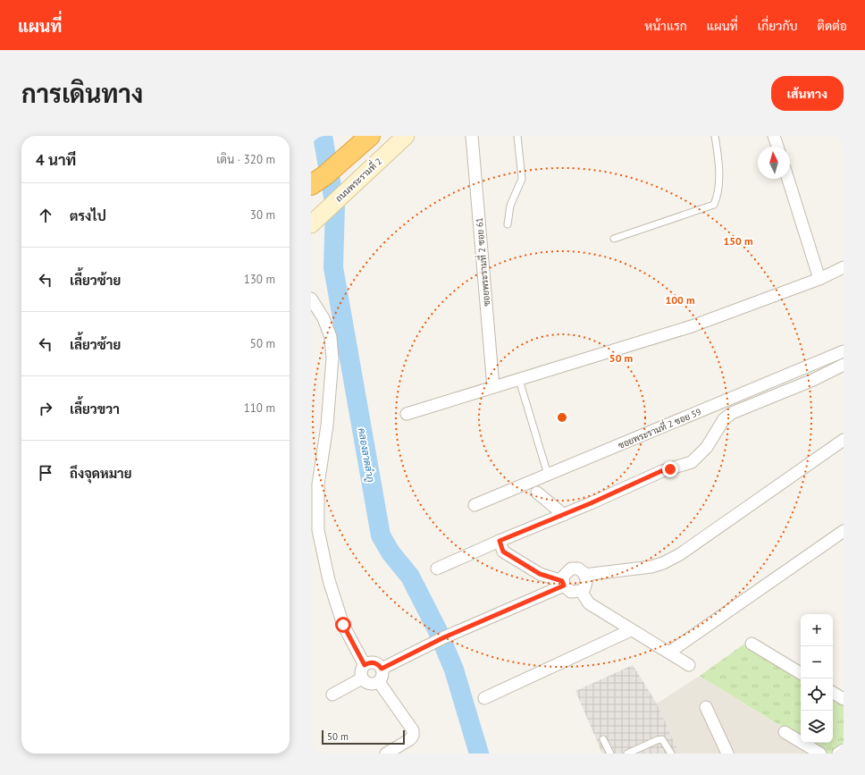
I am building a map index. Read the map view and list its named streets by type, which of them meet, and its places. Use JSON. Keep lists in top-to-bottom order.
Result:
{
  "streets": {
    "main road": ["ถนนพระรามที่ 2"],
    "street": ["ซอยพระรามที่ 2 ซอย 61", "ซอยพระรามที่ 2 ซอย 59"]
  },
  "water": ["คลองลาดลำภู"],
  "scale_bar": "50 m",
  "north": "top",
  "page": {
    "header": "แผนที่",
    "nav": [
      "หน้าแรก",
      "แผนที่",
      "เกี่ยวกับ",
      "ติดต่อ"
    ],
    "title": "การเดินทาง",
    "buttons": "เส้นทาง",
    "heading": ["4 นาที", "เดิน · 320 m"],
    "list": [
      ["ตรงไป", "30 m"],
      ["เลี้ยวซ้าย", "130 m"],
      ["เลี้ยวซ้าย", "50 m"],
      ["เลี้ยวขวา", "110 m"],
      "ถึงจุดหมาย"
    ],
    "map_buttons": ["+", "−"],
    "scale": "50 m"
  },
  "rings": ["150 m", "100 m", "50 m"]
}
